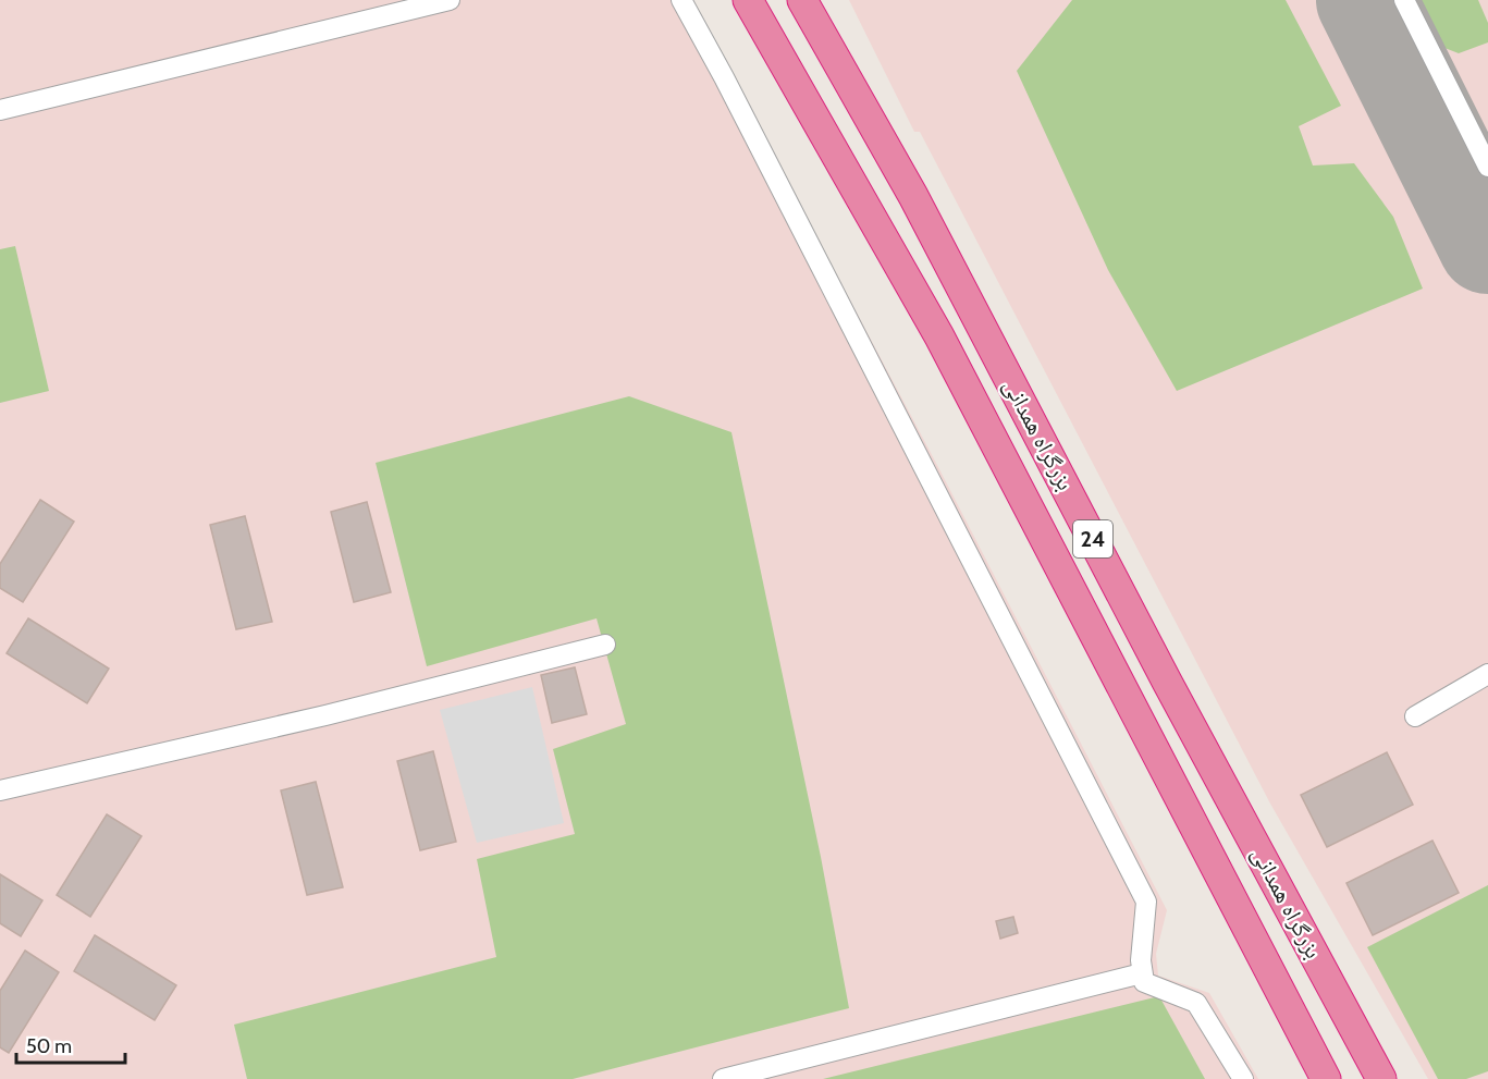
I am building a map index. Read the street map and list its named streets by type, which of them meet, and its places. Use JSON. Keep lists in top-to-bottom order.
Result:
{
  "streets": {
    "highway": ["بزرگراه همدانی", "24"]
  },
  "scale_bar": "50 m"
}
